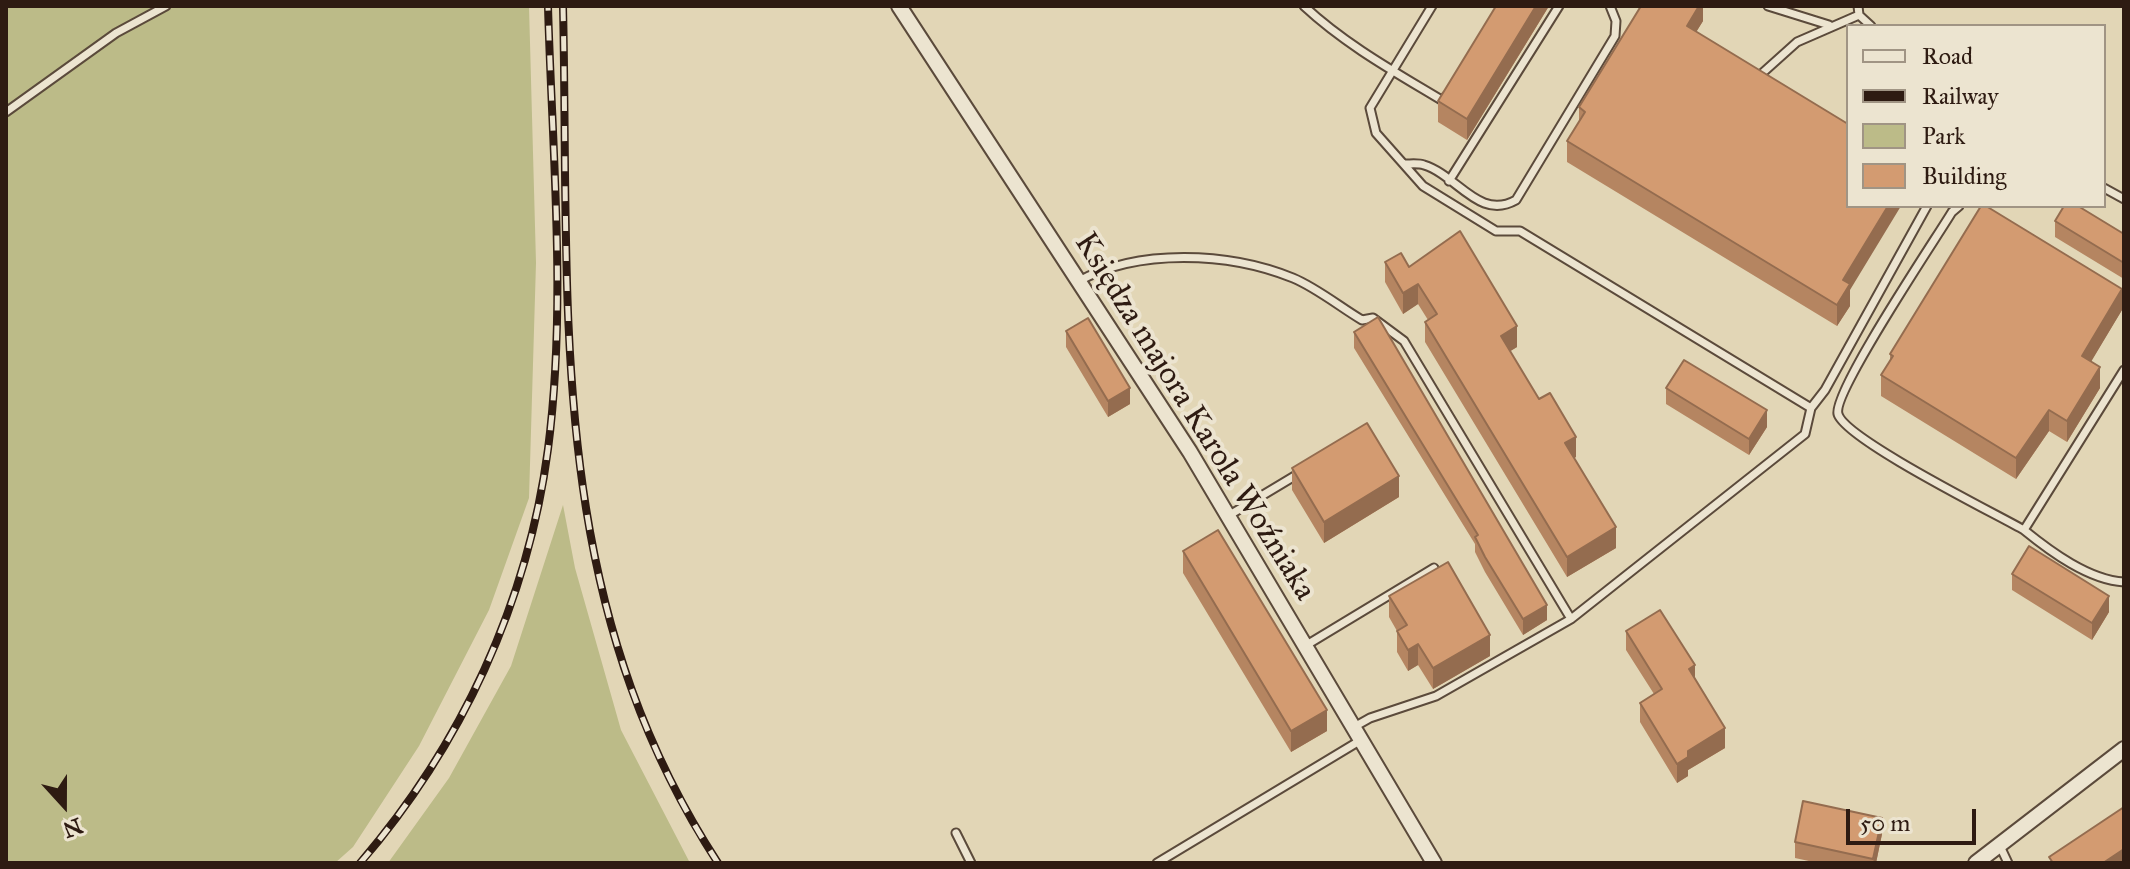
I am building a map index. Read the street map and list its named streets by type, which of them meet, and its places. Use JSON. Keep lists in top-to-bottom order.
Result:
{
  "streets": {
    "street": ["Księdza majora Karola Woźniaka"]
  },
  "legend": [
    "Road",
    "Railway",
    "Park",
    "Building"
  ],
  "scale_bar": "50 m",
  "north": "bottom"
}
